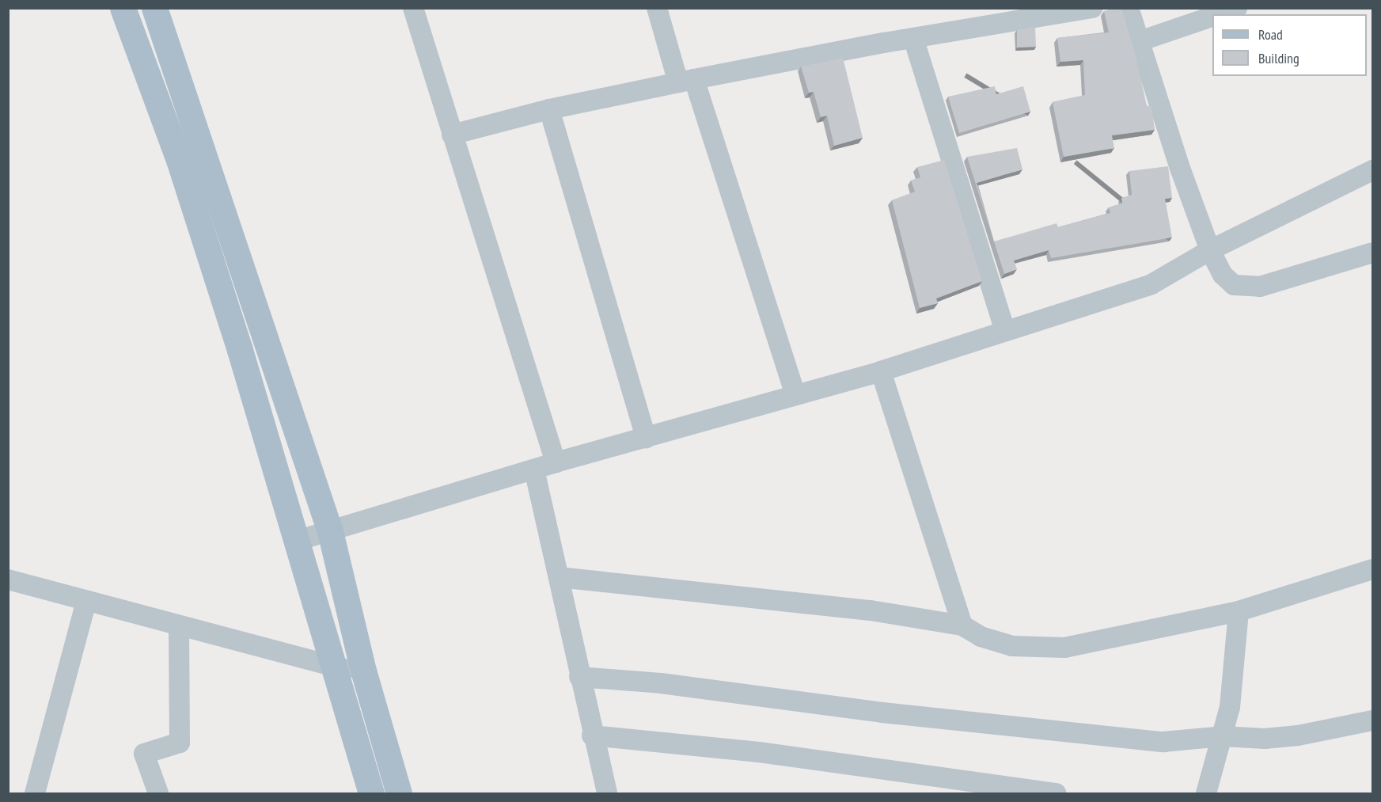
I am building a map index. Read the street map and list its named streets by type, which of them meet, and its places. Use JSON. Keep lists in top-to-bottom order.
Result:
{
  "legend": ["Road", "Building"]
}
